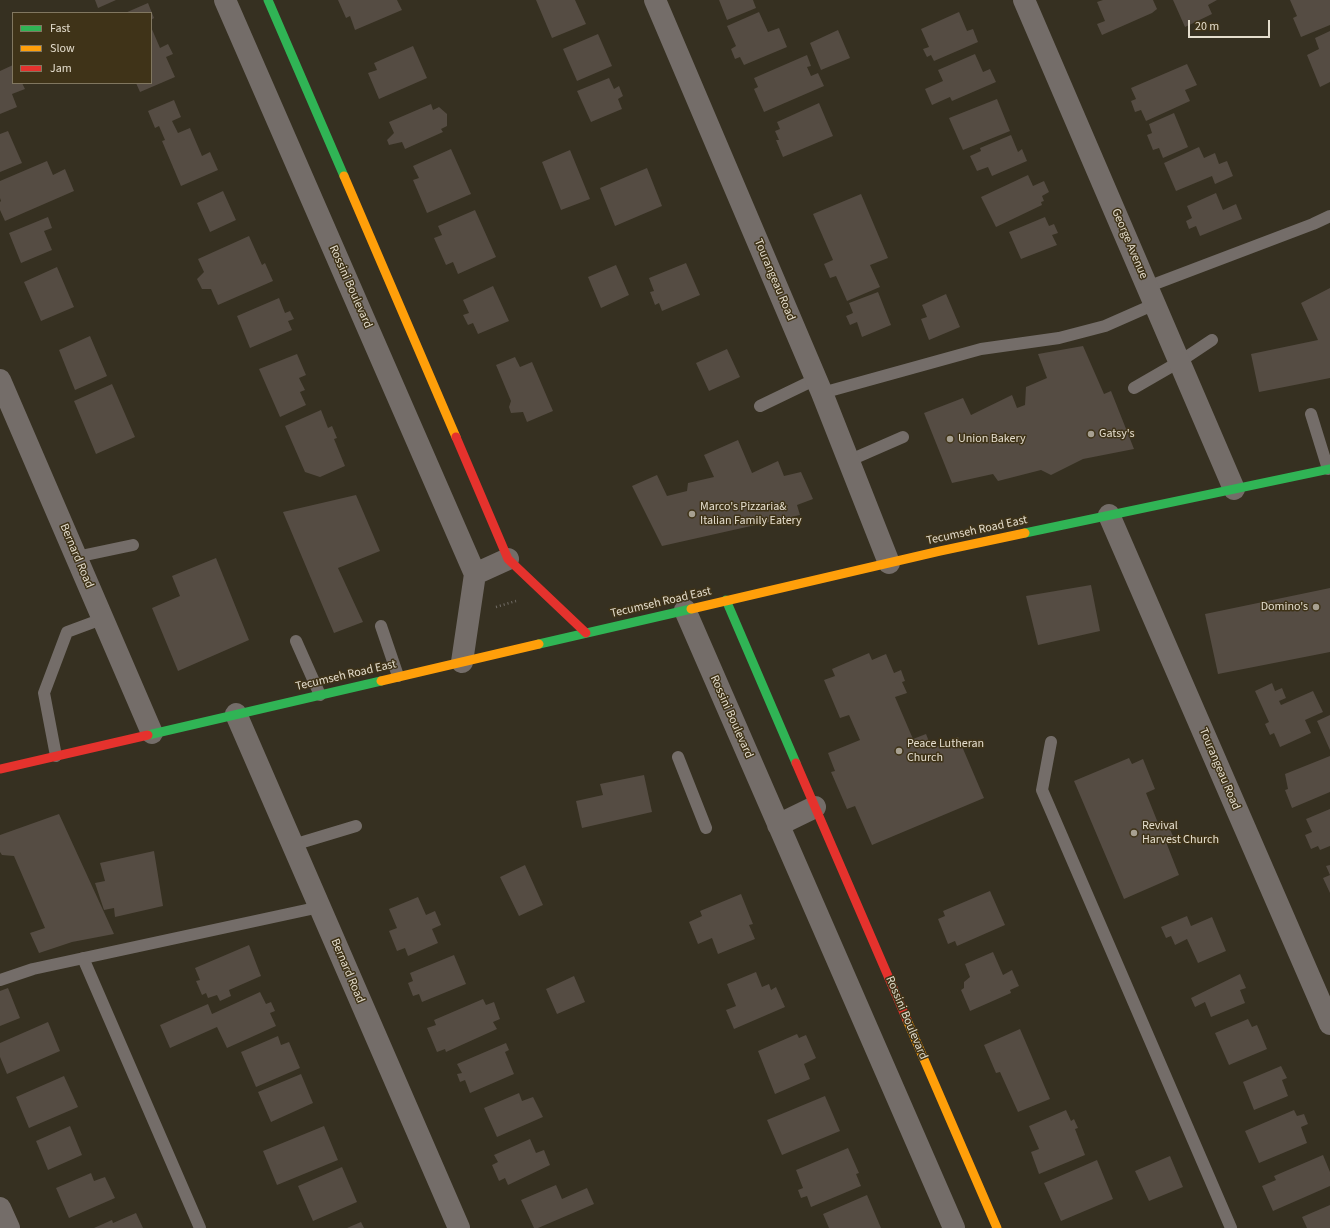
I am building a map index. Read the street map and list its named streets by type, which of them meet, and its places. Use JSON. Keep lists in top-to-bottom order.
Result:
{
  "streets": {
    "main road": ["Rossini Boulevard", "Tecumseh Road East"],
    "street": ["George Avenue", "Tourangeau Road", "Bernard Road"]
  },
  "crossings": [
    ["George Avenue", "Tecumseh Road East"],
    ["Tourangeau Road", "Tecumseh Road East"],
    ["Rossini Boulevard", "Tecumseh Road East"],
    ["Tecumseh Road East", "Bernard Road"]
  ],
  "places": [
    "Gatsy's",
    "Union Bakery",
    "Marco's Pizzaria& Italian Family Eatery",
    "Domino's",
    "Peace Lutheran Church",
    "Revival Harvest Church"
  ],
  "legend": ["Fast", "Slow", "Jam"],
  "scale_bar": "20 m"
}
